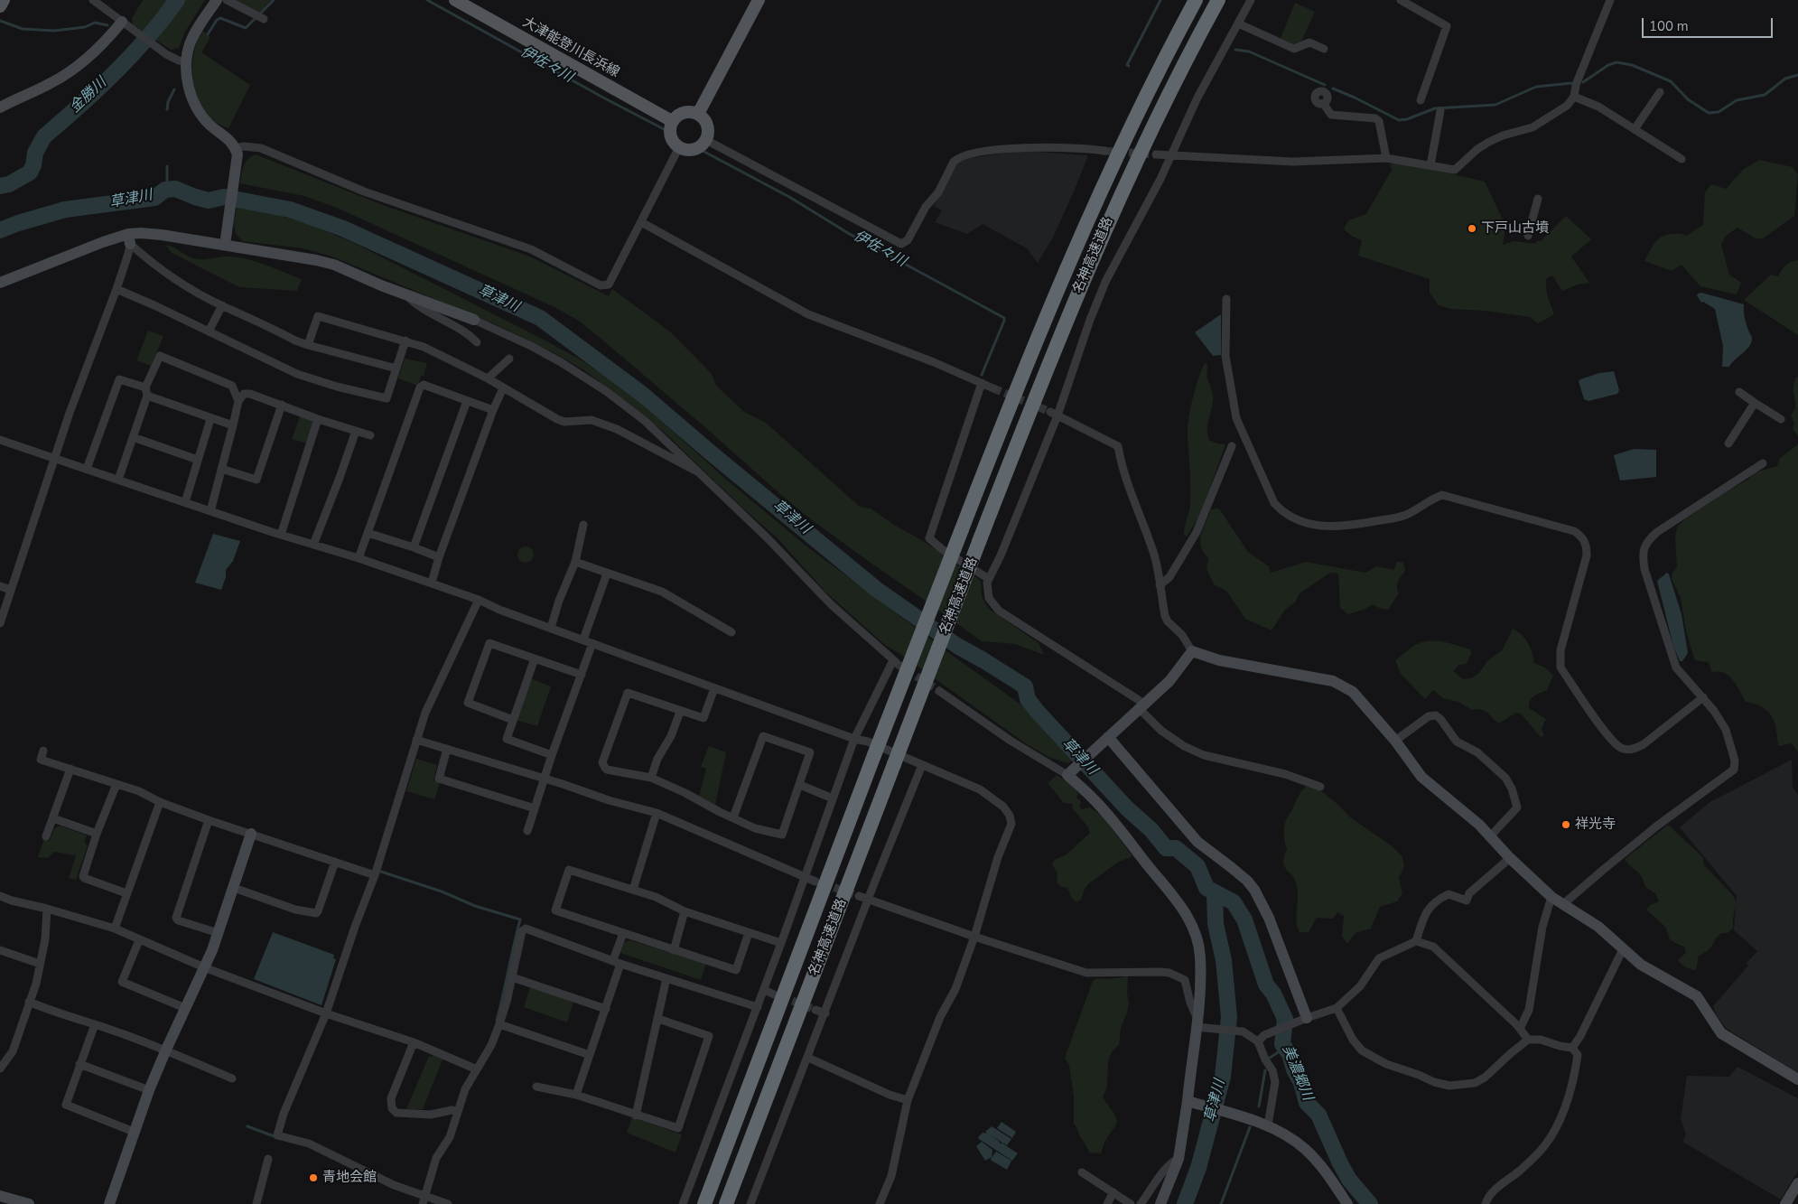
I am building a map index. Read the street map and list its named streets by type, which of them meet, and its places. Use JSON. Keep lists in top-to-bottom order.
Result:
{
  "streets": {
    "highway": ["名神高速道路"],
    "main road": ["大津能登川長浜線"]
  },
  "water": [
    "伊佐々川",
    "金勝川",
    "草津川",
    "美濃郷川"
  ],
  "places": ["下戸山古墳", "祥光寺", "青地会館"],
  "scale_bar": "100 m"
}
